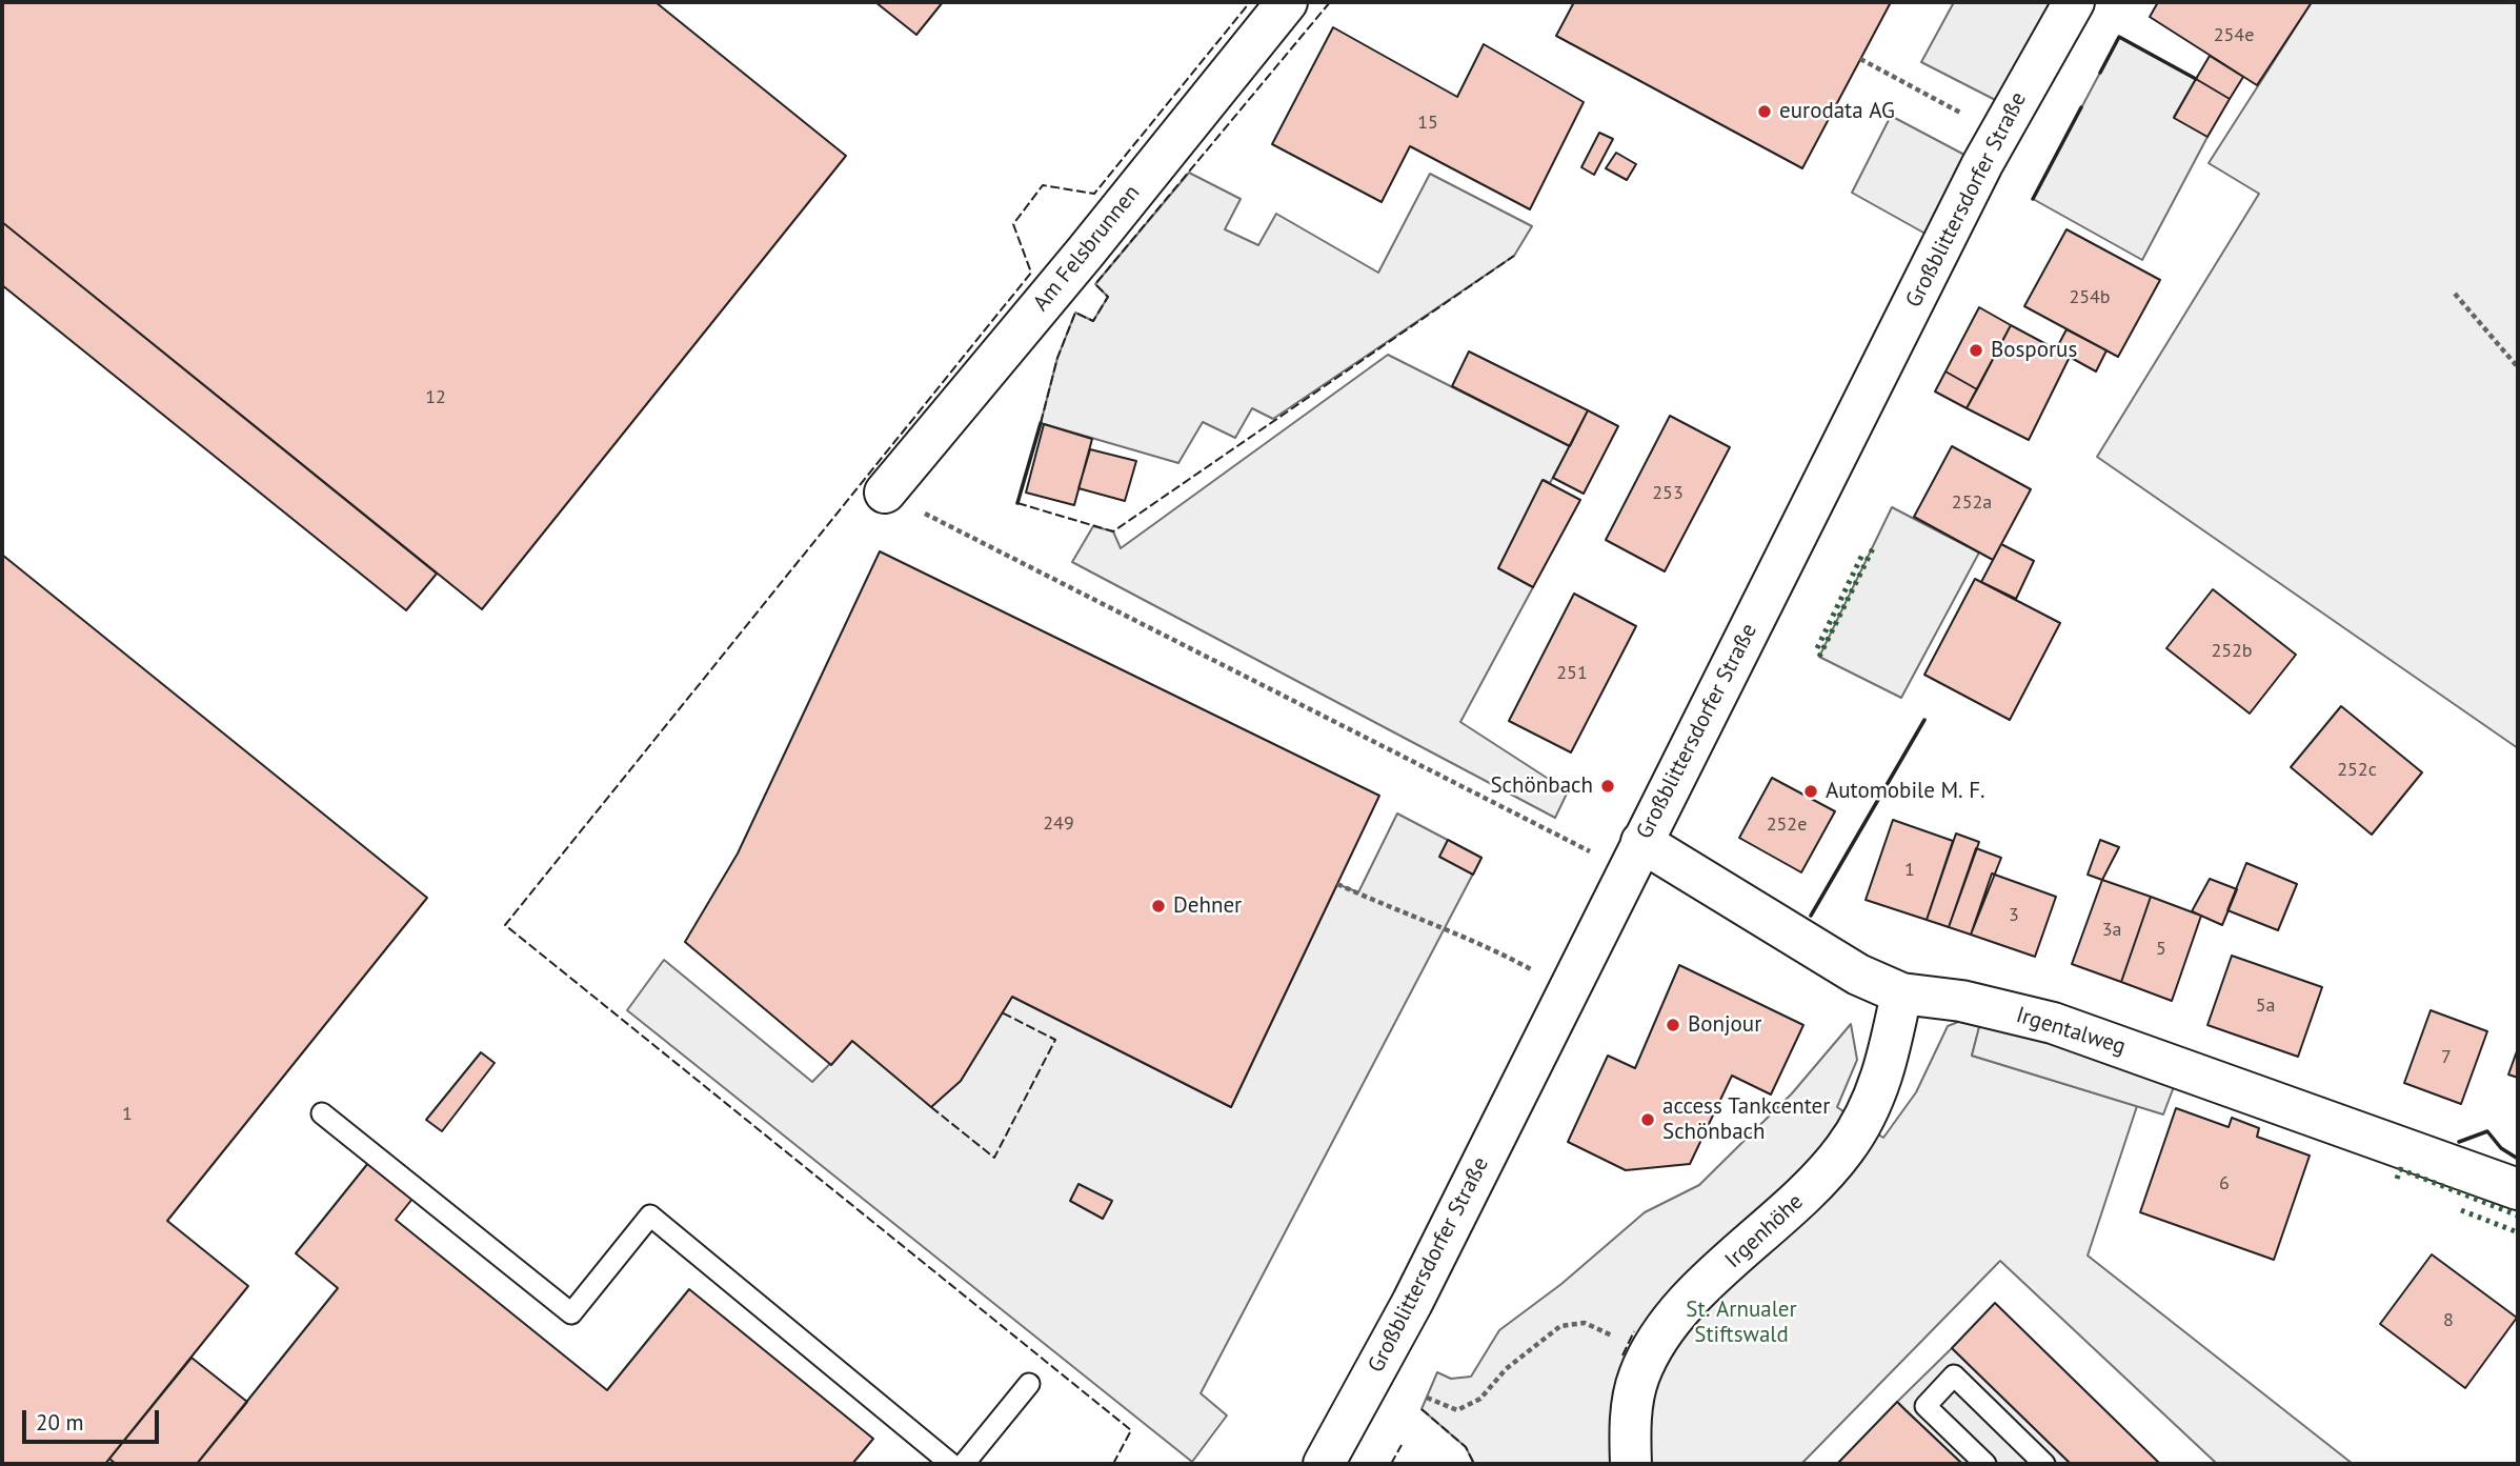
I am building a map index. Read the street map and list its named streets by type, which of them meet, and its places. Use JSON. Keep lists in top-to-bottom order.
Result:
{
  "streets": {
    "street": [
      "Großblittersdorfer Straße",
      "Am Felsbrunnen",
      "Irgentalweg",
      "Irgenhöhe"
    ]
  },
  "crossings": [
    ["Großblittersdorfer Straße", "Irgentalweg"],
    ["Irgentalweg", "Irgenhöhe"]
  ],
  "parks": ["St. Arnualer Stiftswald"],
  "places": [
    "eurodata AG",
    "Bosporus",
    "Schönbach",
    "Automobile M. F.",
    "Dehner",
    "Bonjour",
    "access Tankcenter Schönbach"
  ],
  "house_numbers": [
    "254e",
    "15",
    "254b",
    "12",
    "253",
    "252a",
    "252b",
    "251",
    "252c",
    "249",
    "252e",
    "1",
    "3",
    "3a",
    "5",
    "5a",
    "7",
    "1",
    "6",
    "8"
  ],
  "scale_bar": "20 m"
}
